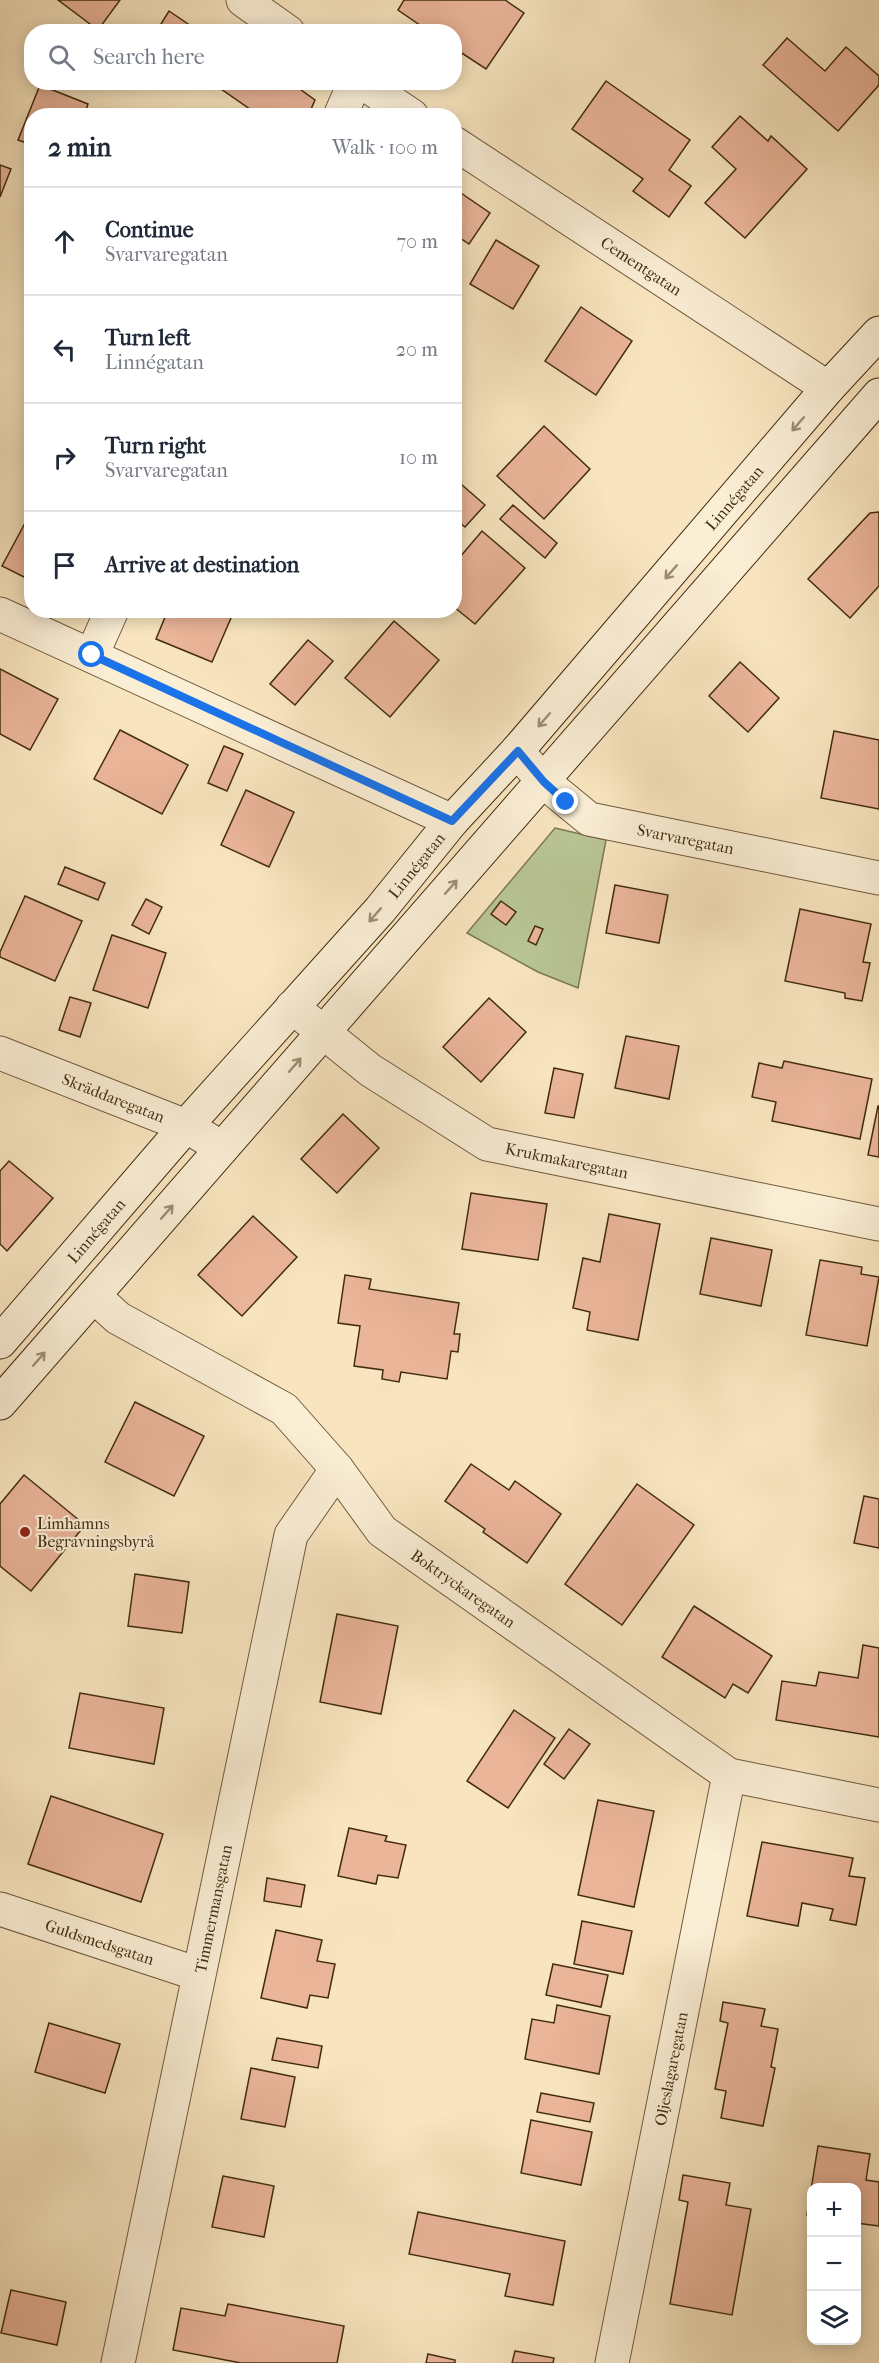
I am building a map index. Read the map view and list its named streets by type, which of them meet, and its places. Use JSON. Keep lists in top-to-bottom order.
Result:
{
  "streets": {
    "street": [
      "Cementgatan",
      "Linnégatan",
      "Svarvaregatan",
      "Skräddaregatan",
      "Krukmakaregatan",
      "Boktryckaregatan",
      "Timmermansgatan",
      "Guldsmedsgatan",
      "Oljeslagaregatan"
    ]
  },
  "crossings": [
    ["Cementgatan", "Linnégatan"],
    ["Linnégatan", "Svarvaregatan"],
    ["Linnégatan", "Skräddaregatan"],
    ["Linnégatan", "Krukmakaregatan"],
    ["Boktryckaregatan", "Timmermansgatan"],
    ["Boktryckaregatan", "Oljeslagaregatan"],
    ["Timmermansgatan", "Guldsmedsgatan"]
  ],
  "places": ["Limhamns Begravningsbyrå"],
  "page": {
    "search": "Search here",
    "heading": ["2 min", "Walk · 100 m"],
    "list": [
      ["Continue", "Svarvaregatan", "70 m"],
      ["Turn left", "Linnégatan", "20 m"],
      ["Turn right", "Svarvaregatan", "10 m"],
      "Arrive at destination"
    ],
    "map_buttons": ["+", "−"]
  }
}
